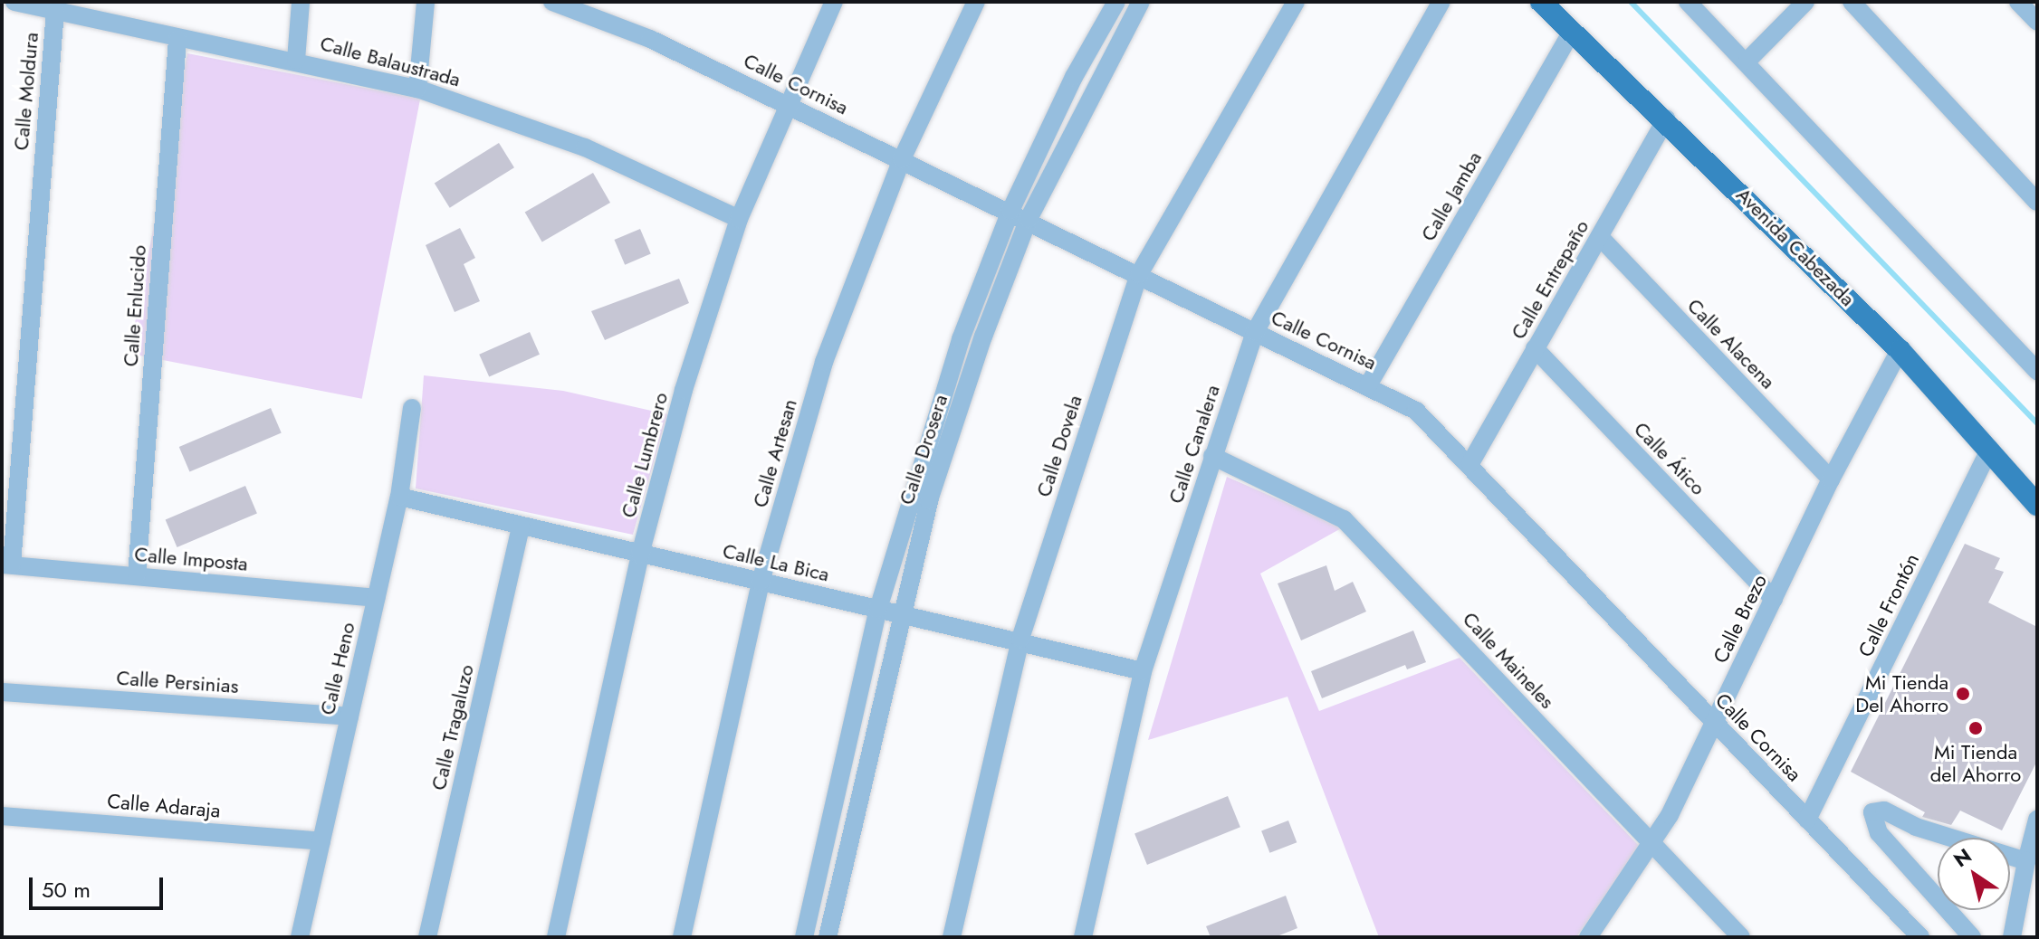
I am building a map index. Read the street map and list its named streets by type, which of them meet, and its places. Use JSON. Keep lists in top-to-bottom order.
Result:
{
  "streets": {
    "main road": ["Avenida Cabezada"],
    "street": [
      "Calle Balaustrada",
      "Calle Cornisa",
      "Calle Moldura",
      "Calle Jamba",
      "Calle Entrepaño",
      "Calle Enlucido",
      "Calle Alacena",
      "Calle Canalera",
      "Calle Dovela",
      "Calle Drosera",
      "Calle Artesan",
      "Calle Lumbrero",
      "Calle Ático",
      "Calle Imposta",
      "Calle La Bica",
      "Calle Frontón",
      "Calle Brezo",
      "Calle Maineles",
      "Calle Heno",
      "Calle Persinias",
      "Calle Tragaluzo",
      "Calle Adaraja"
    ]
  },
  "crossings": [
    ["Calle Balaustrada", "Calle Moldura"],
    ["Calle Balaustrada", "Calle Enlucido"],
    ["Calle Balaustrada", "Calle Lumbrero"],
    ["Calle Cornisa", "Calle Jamba"],
    ["Calle Cornisa", "Calle Entrepaño"],
    ["Calle Cornisa", "Calle Canalera"],
    ["Calle Cornisa", "Calle Dovela"],
    ["Calle Cornisa", "Calle Drosera"],
    ["Calle Cornisa", "Calle Artesan"],
    ["Calle Cornisa", "Calle Lumbrero"],
    ["Calle Cornisa", "Calle Frontón"],
    ["Calle Cornisa", "Calle Brezo"],
    ["Calle Moldura", "Calle Imposta"],
    ["Calle Jamba", "Avenida Cabezada"],
    ["Avenida Cabezada", "Calle Entrepaño"],
    ["Avenida Cabezada", "Calle Frontón"],
    ["Avenida Cabezada", "Calle Brezo"],
    ["Calle Entrepaño", "Calle Alacena"],
    ["Calle Entrepaño", "Calle Ático"],
    ["Calle Enlucido", "Calle Imposta"],
    ["Calle Alacena", "Calle Brezo"],
    ["Calle Canalera", "Calle La Bica"],
    ["Calle Canalera", "Calle Maineles"],
    ["Calle Dovela", "Calle La Bica"],
    ["Calle Drosera", "Calle La Bica"],
    ["Calle Artesan", "Calle La Bica"],
    ["Calle Lumbrero", "Calle La Bica"],
    ["Calle Ático", "Calle Brezo"],
    ["Calle Imposta", "Calle Heno"],
    ["Calle La Bica", "Calle Heno"],
    ["Calle La Bica", "Calle Tragaluzo"],
    ["Calle Brezo", "Calle Maineles"],
    ["Calle Heno", "Calle Persinias"],
    ["Calle Heno", "Calle Adaraja"]
  ],
  "places": ["Mi Tienda Del Ahorro", "Mi Tienda del Ahorro"],
  "scale_bar": "50 m",
  "north": "top left"
}
